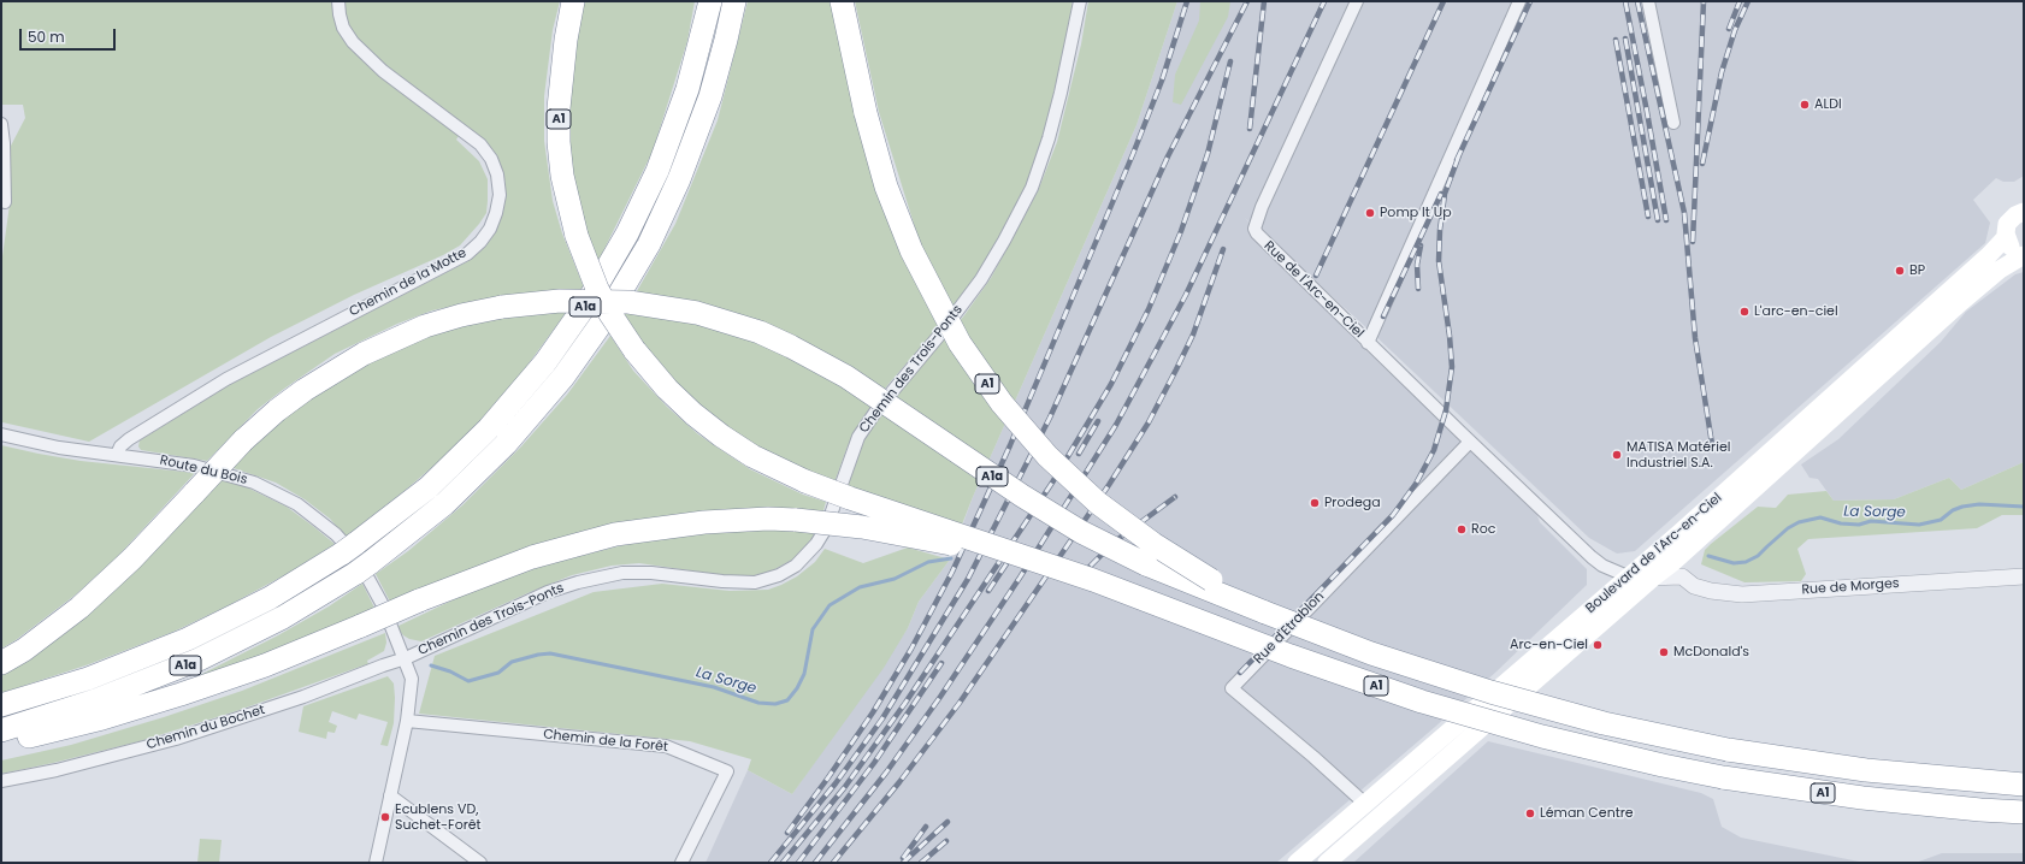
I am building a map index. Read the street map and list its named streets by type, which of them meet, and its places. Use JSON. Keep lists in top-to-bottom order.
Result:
{
  "streets": {
    "highway": ["A1", "A1a"],
    "main road": ["Boulevard de l'Arc-en-Ciel"],
    "street": [
      "Chemin de la Motte",
      "Rue de l'Arc-en-Ciel",
      "Chemin des Trois-Ponts",
      "Route du Bois",
      "Rue de Morges",
      "Rue d'Etrablon",
      "Chemin du Bochet",
      "Chemin de la Forêt"
    ]
  },
  "crossings": [
    ["A1", "A1a"],
    ["Chemin de la Motte", "Route du Bois"],
    ["Chemin des Trois-Ponts", "Route du Bois"],
    ["Chemin des Trois-Ponts", "Chemin du Bochet"],
    ["Route du Bois", "Chemin du Bochet"],
    ["Boulevard de l'Arc-en-Ciel", "Rue de Morges"],
    ["Boulevard de l'Arc-en-Ciel", "Rue d'Etrablon"]
  ],
  "water": ["La Sorge"],
  "places": [
    "ALDI",
    "Pomp It Up",
    "BP",
    "L'arc-en-ciel",
    "MATISA Matériel Industriel S.A.",
    "Prodega",
    "Roc",
    "Arc-en-Ciel",
    "McDonald's",
    "Léman Centre",
    "Ecublens VD, Suchet-Forêt"
  ],
  "scale_bar": "50 m"
}
